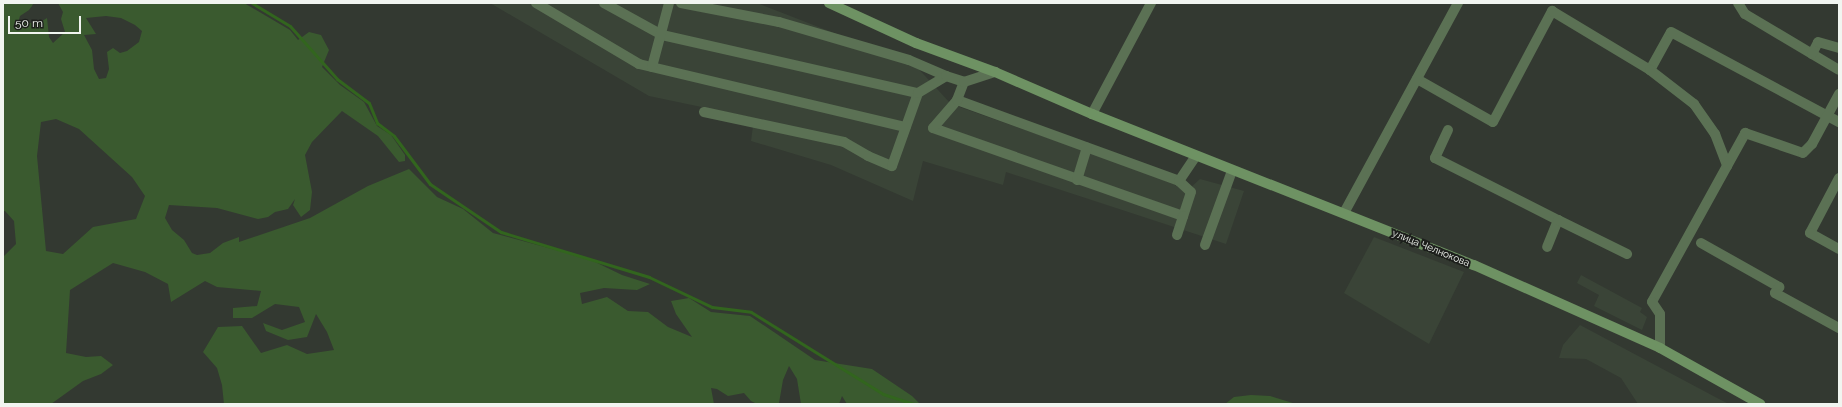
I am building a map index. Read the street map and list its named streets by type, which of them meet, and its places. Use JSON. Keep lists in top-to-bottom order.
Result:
{
  "streets": {
    "main road": ["улица Челнокова"]
  },
  "scale_bar": "50 m"
}
